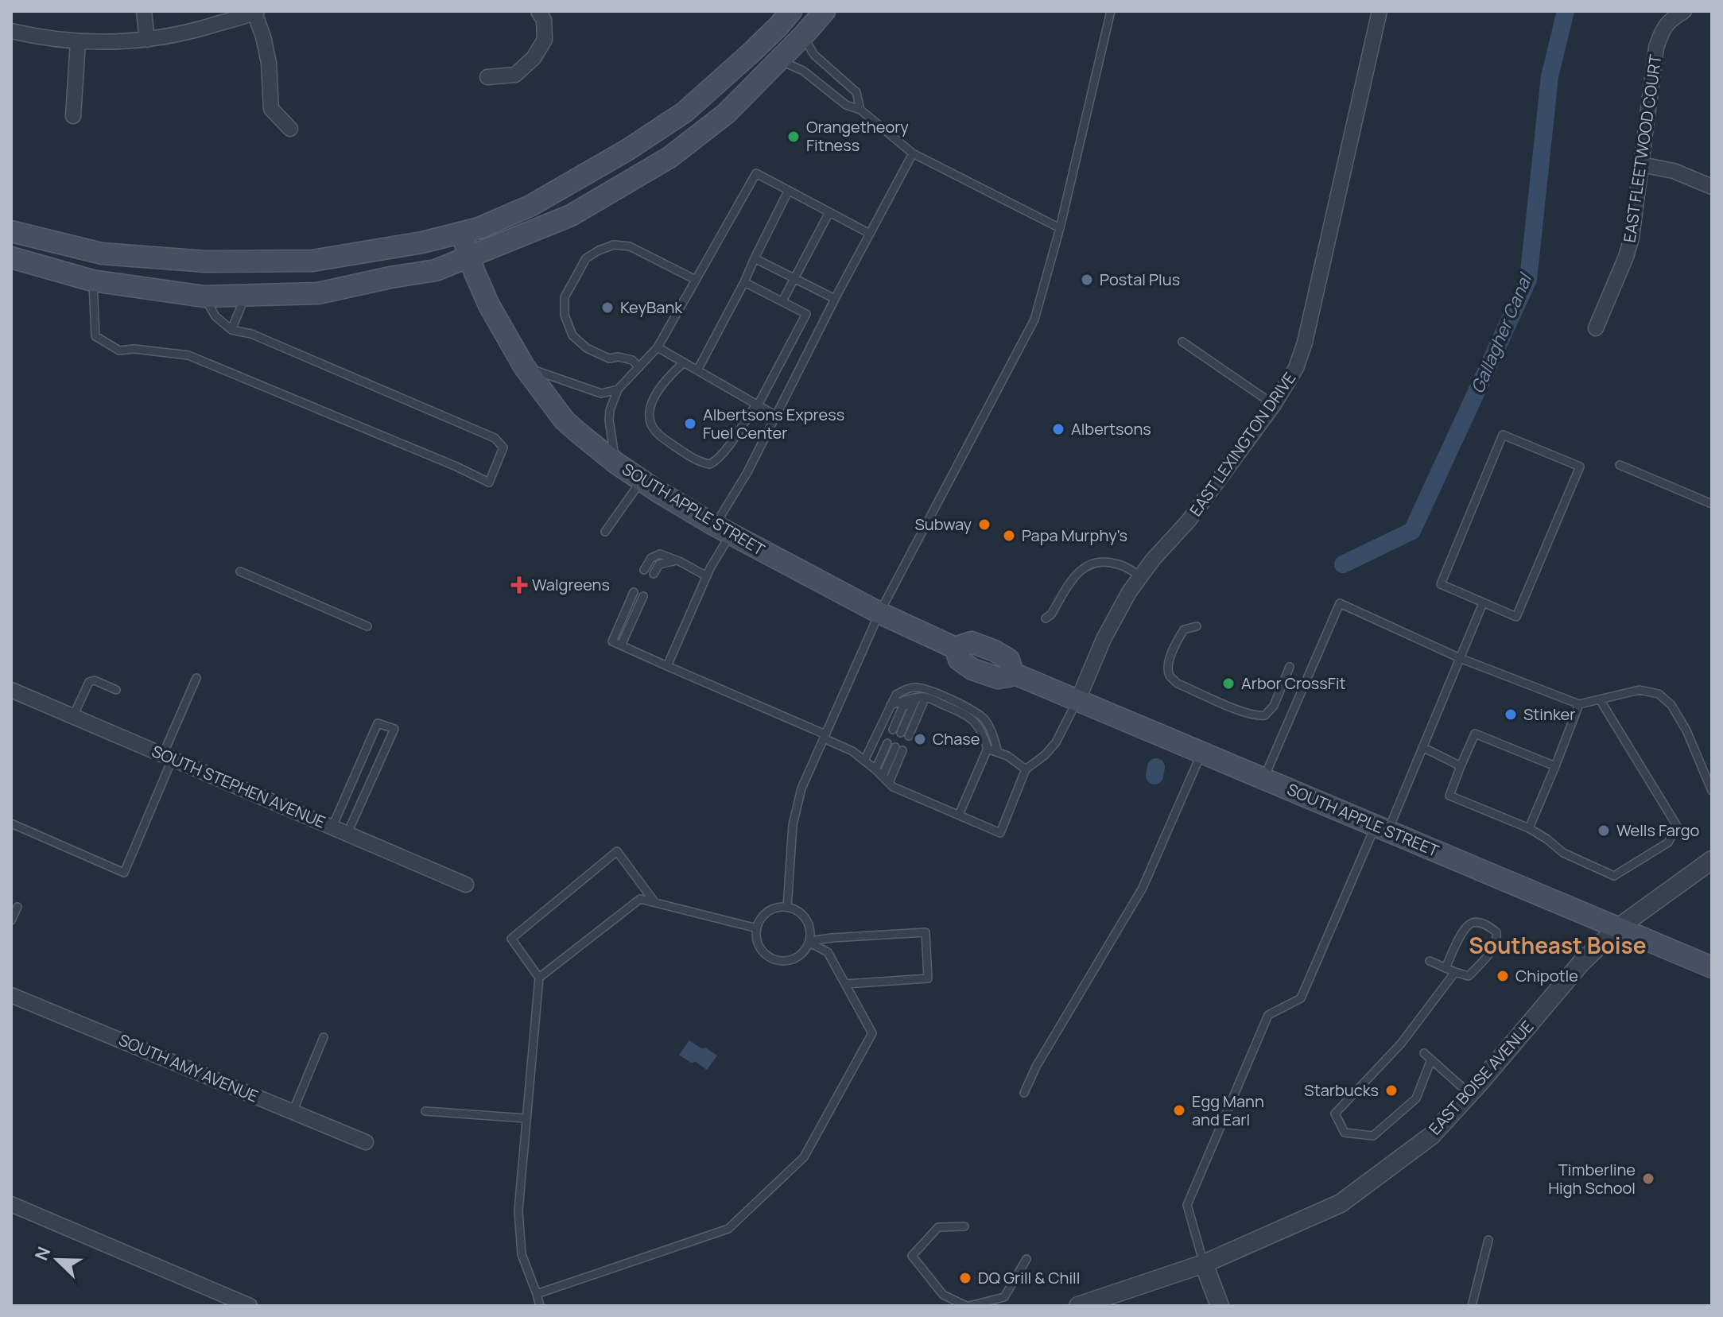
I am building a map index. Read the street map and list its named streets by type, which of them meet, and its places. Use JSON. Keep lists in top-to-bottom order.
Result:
{
  "streets": {
    "main road": ["SOUTH APPLE STREET"],
    "street": [
      "EAST FLEETWOOD COURT",
      "EAST LEXINGTON DRIVE",
      "SOUTH STEPHEN AVENUE",
      "SOUTH AMY AVENUE",
      "EAST BOISE AVENUE"
    ]
  },
  "crossings": [
    ["EAST LEXINGTON DRIVE", "SOUTH APPLE STREET"],
    ["SOUTH APPLE STREET", "EAST BOISE AVENUE"]
  ],
  "districts": ["Southeast Boise"],
  "water": ["Gallagher Canal"],
  "places": {
    "other": [
      "Orangetheory Fitness",
      "Postal Plus",
      "KeyBank",
      "Albertsons Express Fuel Center",
      "Albertsons",
      "Subway",
      "Papa Murphy's",
      "Arbor CrossFit",
      "Stinker",
      "Chase",
      "Wells Fargo",
      "Chipotle",
      "Starbucks",
      "Egg Mann and Earl",
      "Timberline High School",
      "DQ Grill & Chill"
    ],
    "health": ["Walgreens"]
  },
  "north": "top left"
}
